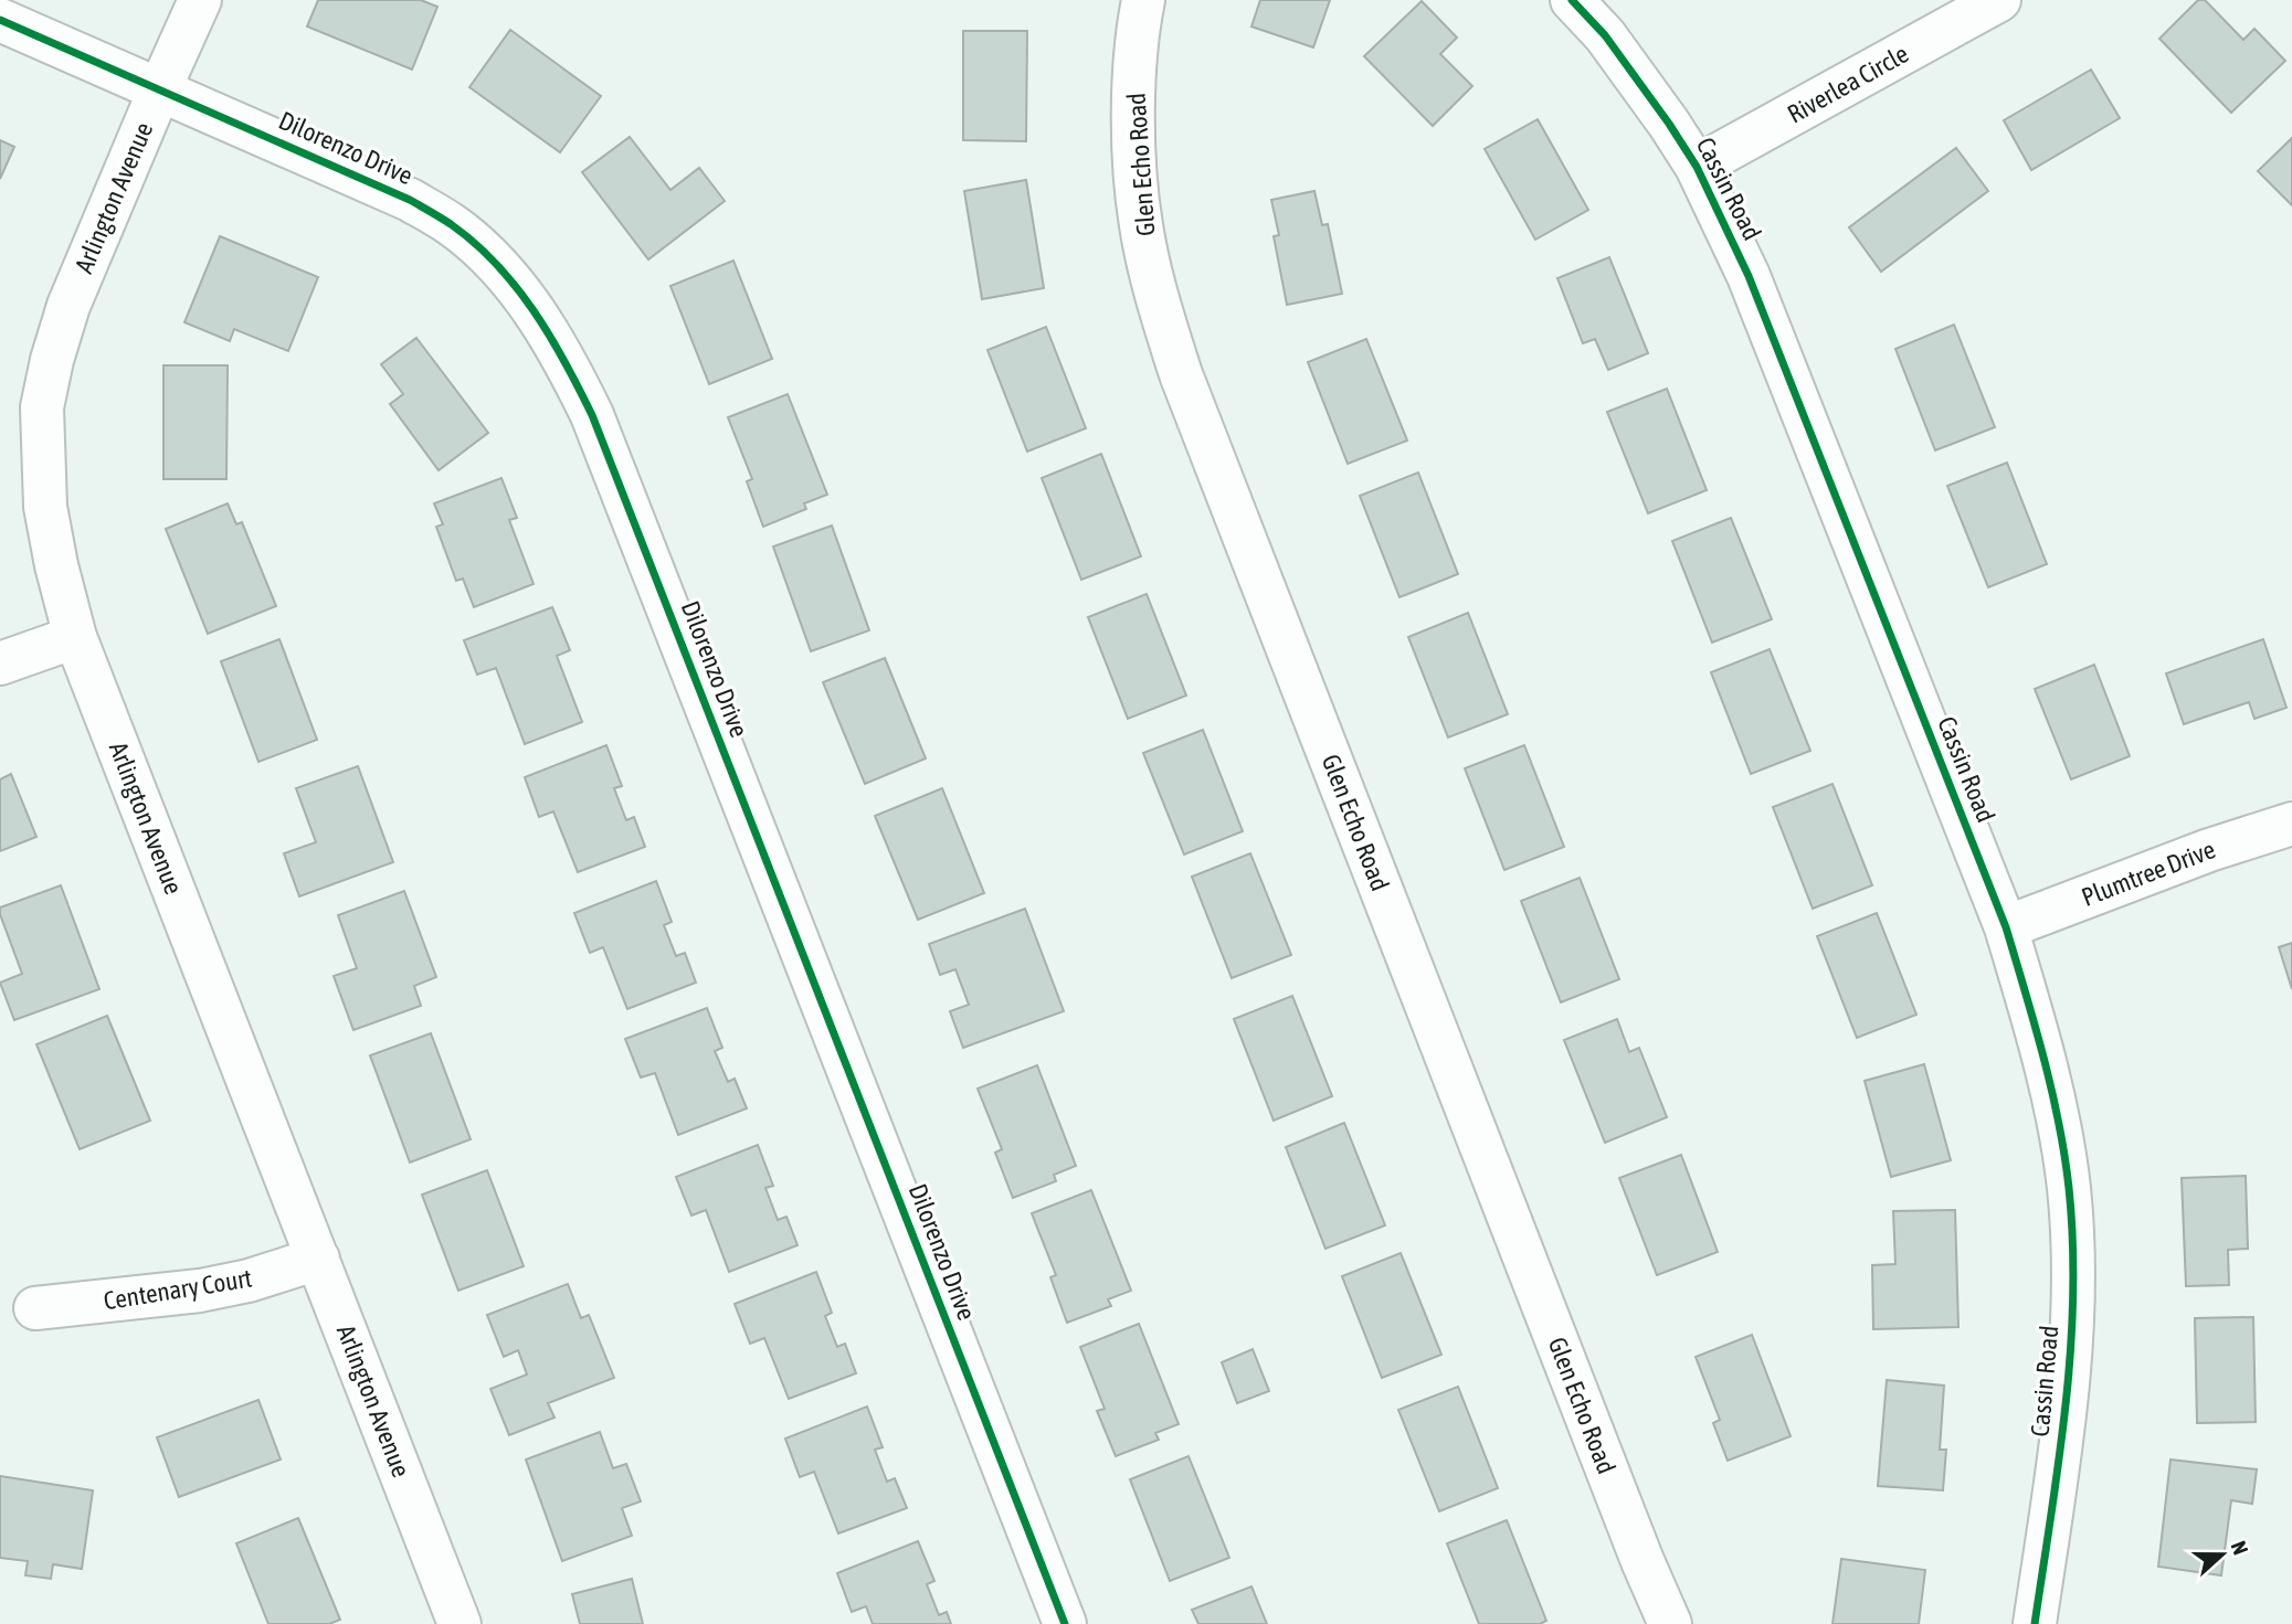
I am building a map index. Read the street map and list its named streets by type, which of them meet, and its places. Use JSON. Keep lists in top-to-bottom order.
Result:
{
  "streets": {
    "street": [
      "Riverlea Circle",
      "Dilorenzo Drive",
      "Glen Echo Road",
      "Cassin Road",
      "Arlington Avenue",
      "Plumtree Drive",
      "Centenary Court"
    ]
  },
  "crossings": [
    ["Riverlea Circle", "Cassin Road"],
    ["Dilorenzo Drive", "Arlington Avenue"],
    ["Cassin Road", "Plumtree Drive"],
    ["Arlington Avenue", "Centenary Court"]
  ],
  "north": "right"
}
